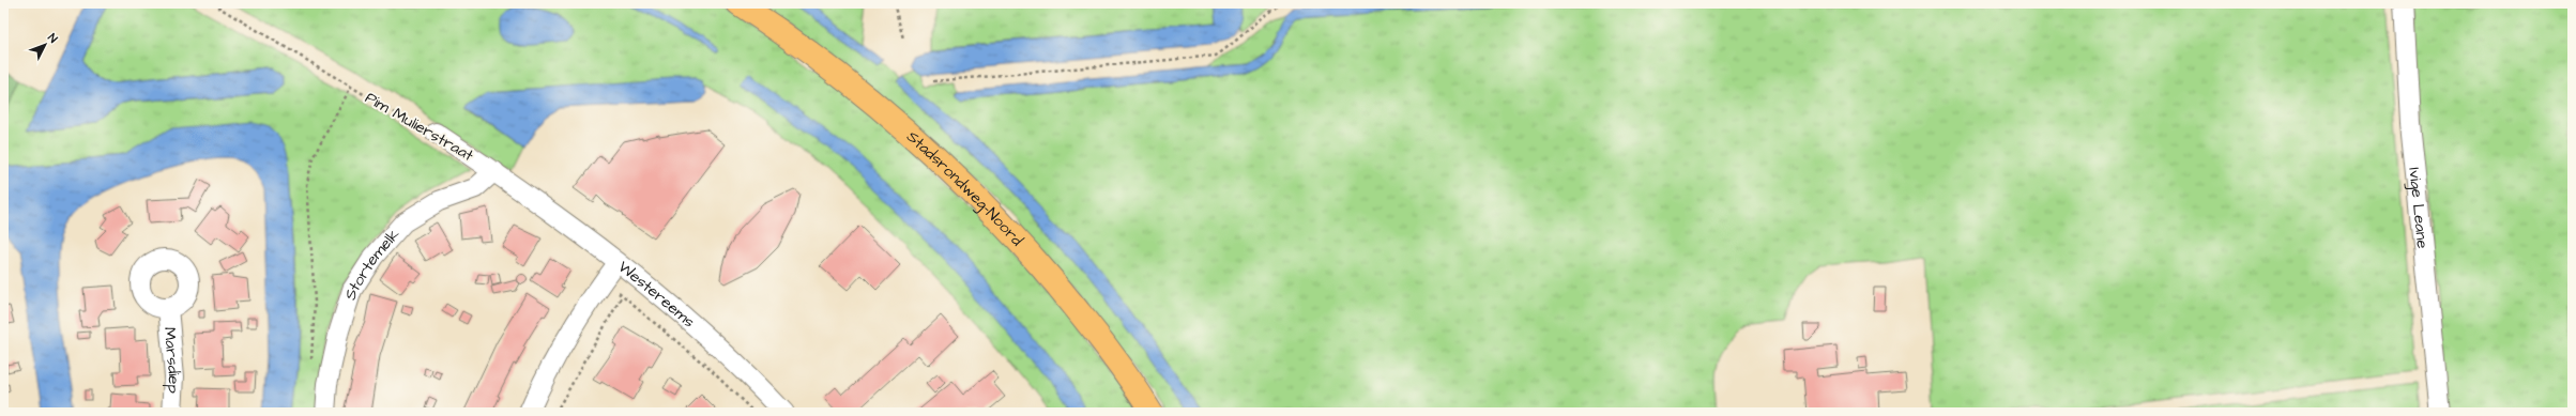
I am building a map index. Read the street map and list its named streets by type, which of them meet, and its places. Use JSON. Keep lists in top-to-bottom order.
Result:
{
  "streets": {
    "main road": ["Stadsrondweg-Noord"],
    "street": [
      "Pim Mulierstraat",
      "Ivige Leane",
      "Stortemelk",
      "Westereems",
      "Marsdiep"
    ]
  },
  "crossings": [
    ["Pim Mulierstraat", "Stortemelk"],
    ["Pim Mulierstraat", "Westereems"]
  ],
  "north": "top right"
}
